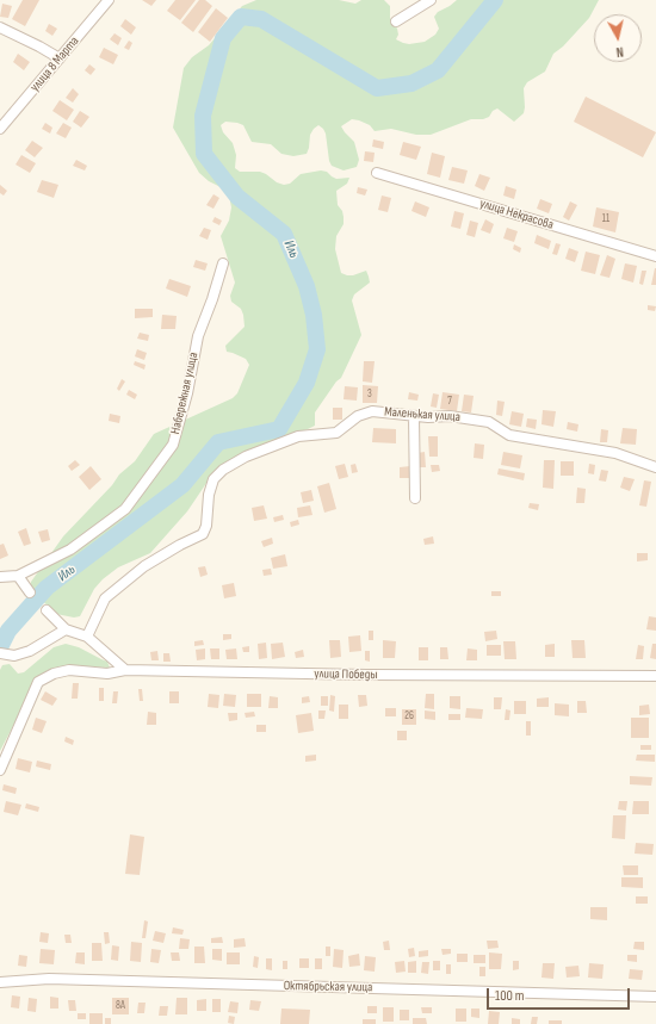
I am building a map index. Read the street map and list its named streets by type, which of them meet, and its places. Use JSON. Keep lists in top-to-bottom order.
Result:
{
  "streets": {
    "street": [
      "улица 8 Марта",
      "улица Некрасова",
      "Набережная улица",
      "Маленькая улица",
      "улица Победы",
      "Октябрьская улица"
    ]
  },
  "water": ["Иль"],
  "house_numbers": [
    "11",
    "3",
    "7",
    "26",
    "8А"
  ],
  "scale_bar": "100 m",
  "north": "bottom"
}
